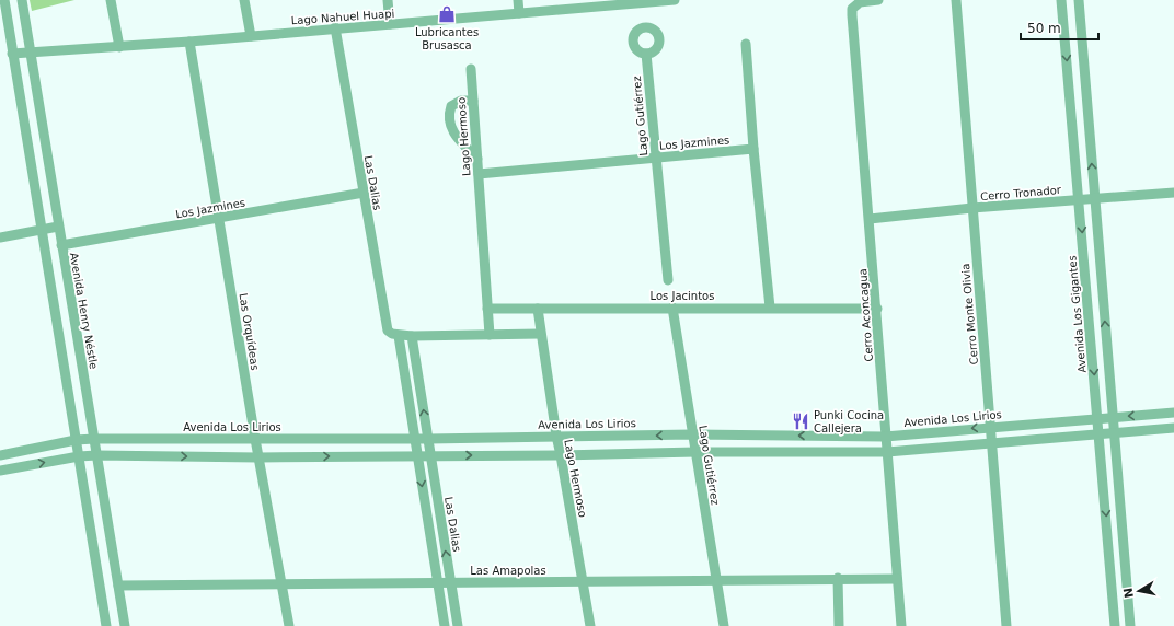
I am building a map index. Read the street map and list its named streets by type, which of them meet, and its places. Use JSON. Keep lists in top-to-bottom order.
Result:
{
  "streets": {
    "street": [
      "Lago Nahuel Huapi",
      "Lago Gutiérrez",
      "Lago Hermoso",
      "Los Jazmines",
      "Las Dalias",
      "Cerro Tronador",
      "Los Jacintos",
      "Avenida Henry Néstle",
      "Cerro Monte Olivia",
      "Avenida Los Gigantes",
      "Cerro Aconcagua",
      "Las Orquídeas",
      "Avenida Los Lirios",
      "Las Amapolas"
    ]
  },
  "crossings": [
    ["Lago Nahuel Huapi", "Las Dalias"],
    ["Lago Nahuel Huapi", "Avenida Henry Néstle"],
    ["Lago Nahuel Huapi", "Las Orquídeas"],
    ["Lago Gutiérrez", "Los Jazmines"],
    ["Lago Gutiérrez", "Los Jacintos"],
    ["Lago Gutiérrez", "Avenida Los Lirios"],
    ["Lago Gutiérrez", "Las Amapolas"],
    ["Lago Hermoso", "Los Jazmines"],
    ["Lago Hermoso", "Los Jacintos"],
    ["Lago Hermoso", "Avenida Los Lirios"],
    ["Lago Hermoso", "Las Amapolas"],
    ["Los Jazmines", "Las Dalias"],
    ["Los Jazmines", "Avenida Henry Néstle"],
    ["Los Jazmines", "Las Orquídeas"],
    ["Las Dalias", "Avenida Los Lirios"],
    ["Las Dalias", "Las Amapolas"],
    ["Cerro Tronador", "Cerro Monte Olivia"],
    ["Cerro Tronador", "Avenida Los Gigantes"],
    ["Cerro Tronador", "Cerro Aconcagua"],
    ["Los Jacintos", "Cerro Aconcagua"],
    ["Avenida Henry Néstle", "Avenida Los Lirios"],
    ["Avenida Henry Néstle", "Las Amapolas"],
    ["Cerro Monte Olivia", "Avenida Los Lirios"],
    ["Avenida Los Gigantes", "Avenida Los Lirios"],
    ["Cerro Aconcagua", "Avenida Los Lirios"],
    ["Cerro Aconcagua", "Las Amapolas"],
    ["Las Orquídeas", "Avenida Los Lirios"],
    ["Las Orquídeas", "Las Amapolas"]
  ],
  "places": {
    "shop": ["Lubricantes Brusasca"],
    "restaurant": ["Punki Cocina Callejera"]
  },
  "scale_bar": "50 m",
  "north": "left"
}
